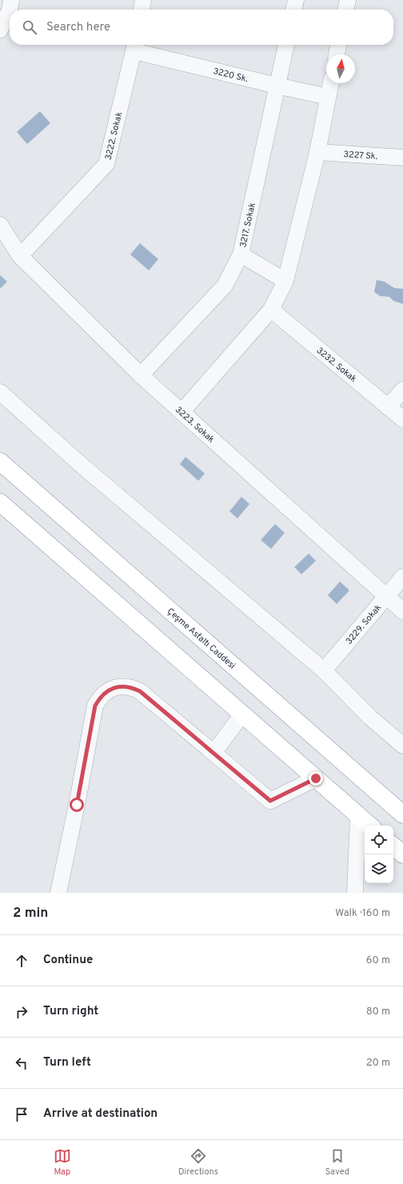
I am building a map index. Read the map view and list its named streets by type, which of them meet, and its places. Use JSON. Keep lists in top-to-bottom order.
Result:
{
  "streets": {
    "highway": ["Çeşme Asfaltı Caddesi"],
    "street": [
      "3220 Sk.",
      "3222. Sokak",
      "3227 Sk.",
      "3217. Sokak",
      "3232. Sokak",
      "3223. Sokak",
      "3229. Sokak"
    ]
  },
  "crossings": [
    ["3220 Sk.", "3222. Sokak"],
    ["3220 Sk.", "3217. Sokak"],
    ["3222. Sokak", "3223. Sokak"],
    ["3217. Sokak", "3223. Sokak"],
    ["3223. Sokak", "3229. Sokak"]
  ],
  "north": "top",
  "page": {
    "search": "Search here",
    "heading": ["2 min", "Walk · 160 m"],
    "list": [
      ["Continue", "60 m"],
      ["Turn right", "80 m"],
      ["Turn left", "20 m"],
      "Arrive at destination"
    ],
    "nav": ["Map", "Directions", "Saved"]
  }
}
